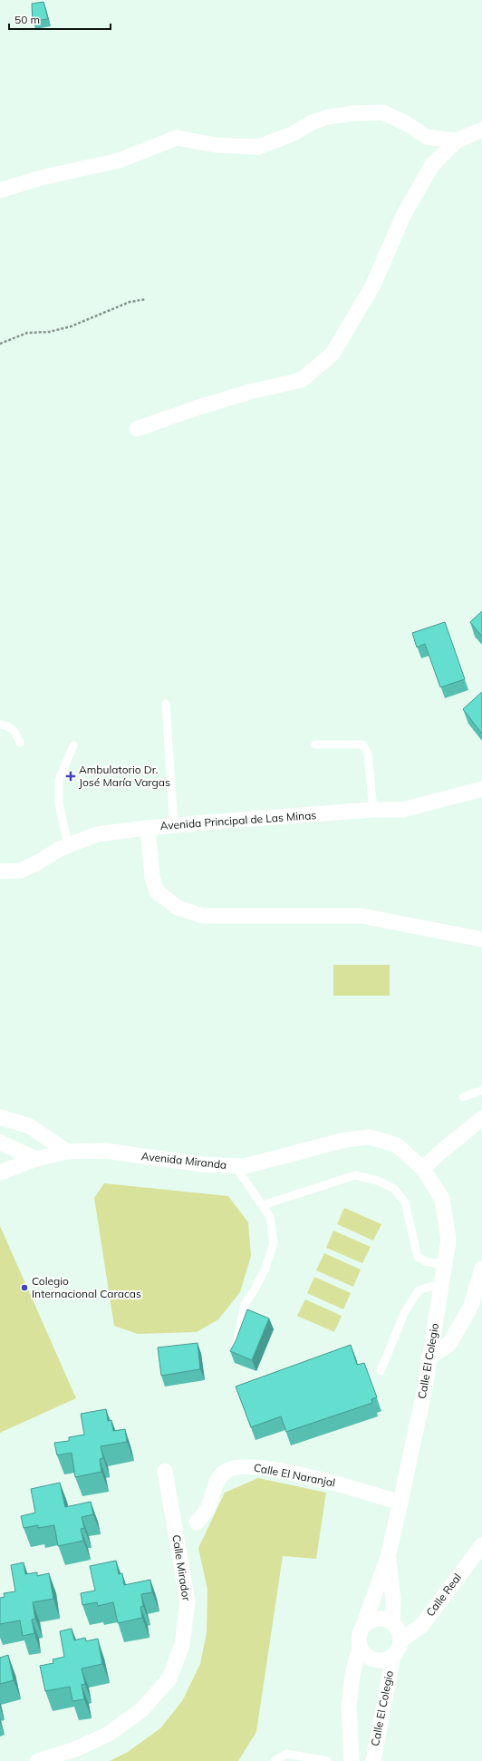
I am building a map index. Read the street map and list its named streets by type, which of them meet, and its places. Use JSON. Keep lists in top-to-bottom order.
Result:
{
  "streets": {
    "street": [
      "Avenida Principal de Las Minas",
      "Avenida Miranda",
      "Calle El Colegio",
      "Calle El Naranjal",
      "Calle Mirador",
      "Calle Real"
    ]
  },
  "crossings": [
    ["Avenida Miranda", "Calle El Colegio"],
    ["Calle El Colegio", "Calle El Naranjal"],
    ["Calle El Colegio", "Calle Real"]
  ],
  "places": {
    "health": ["Ambulatorio Dr. José María Vargas"],
    "other": ["Colegio Internacional Caracas"]
  },
  "scale_bar": "50 m"
}
